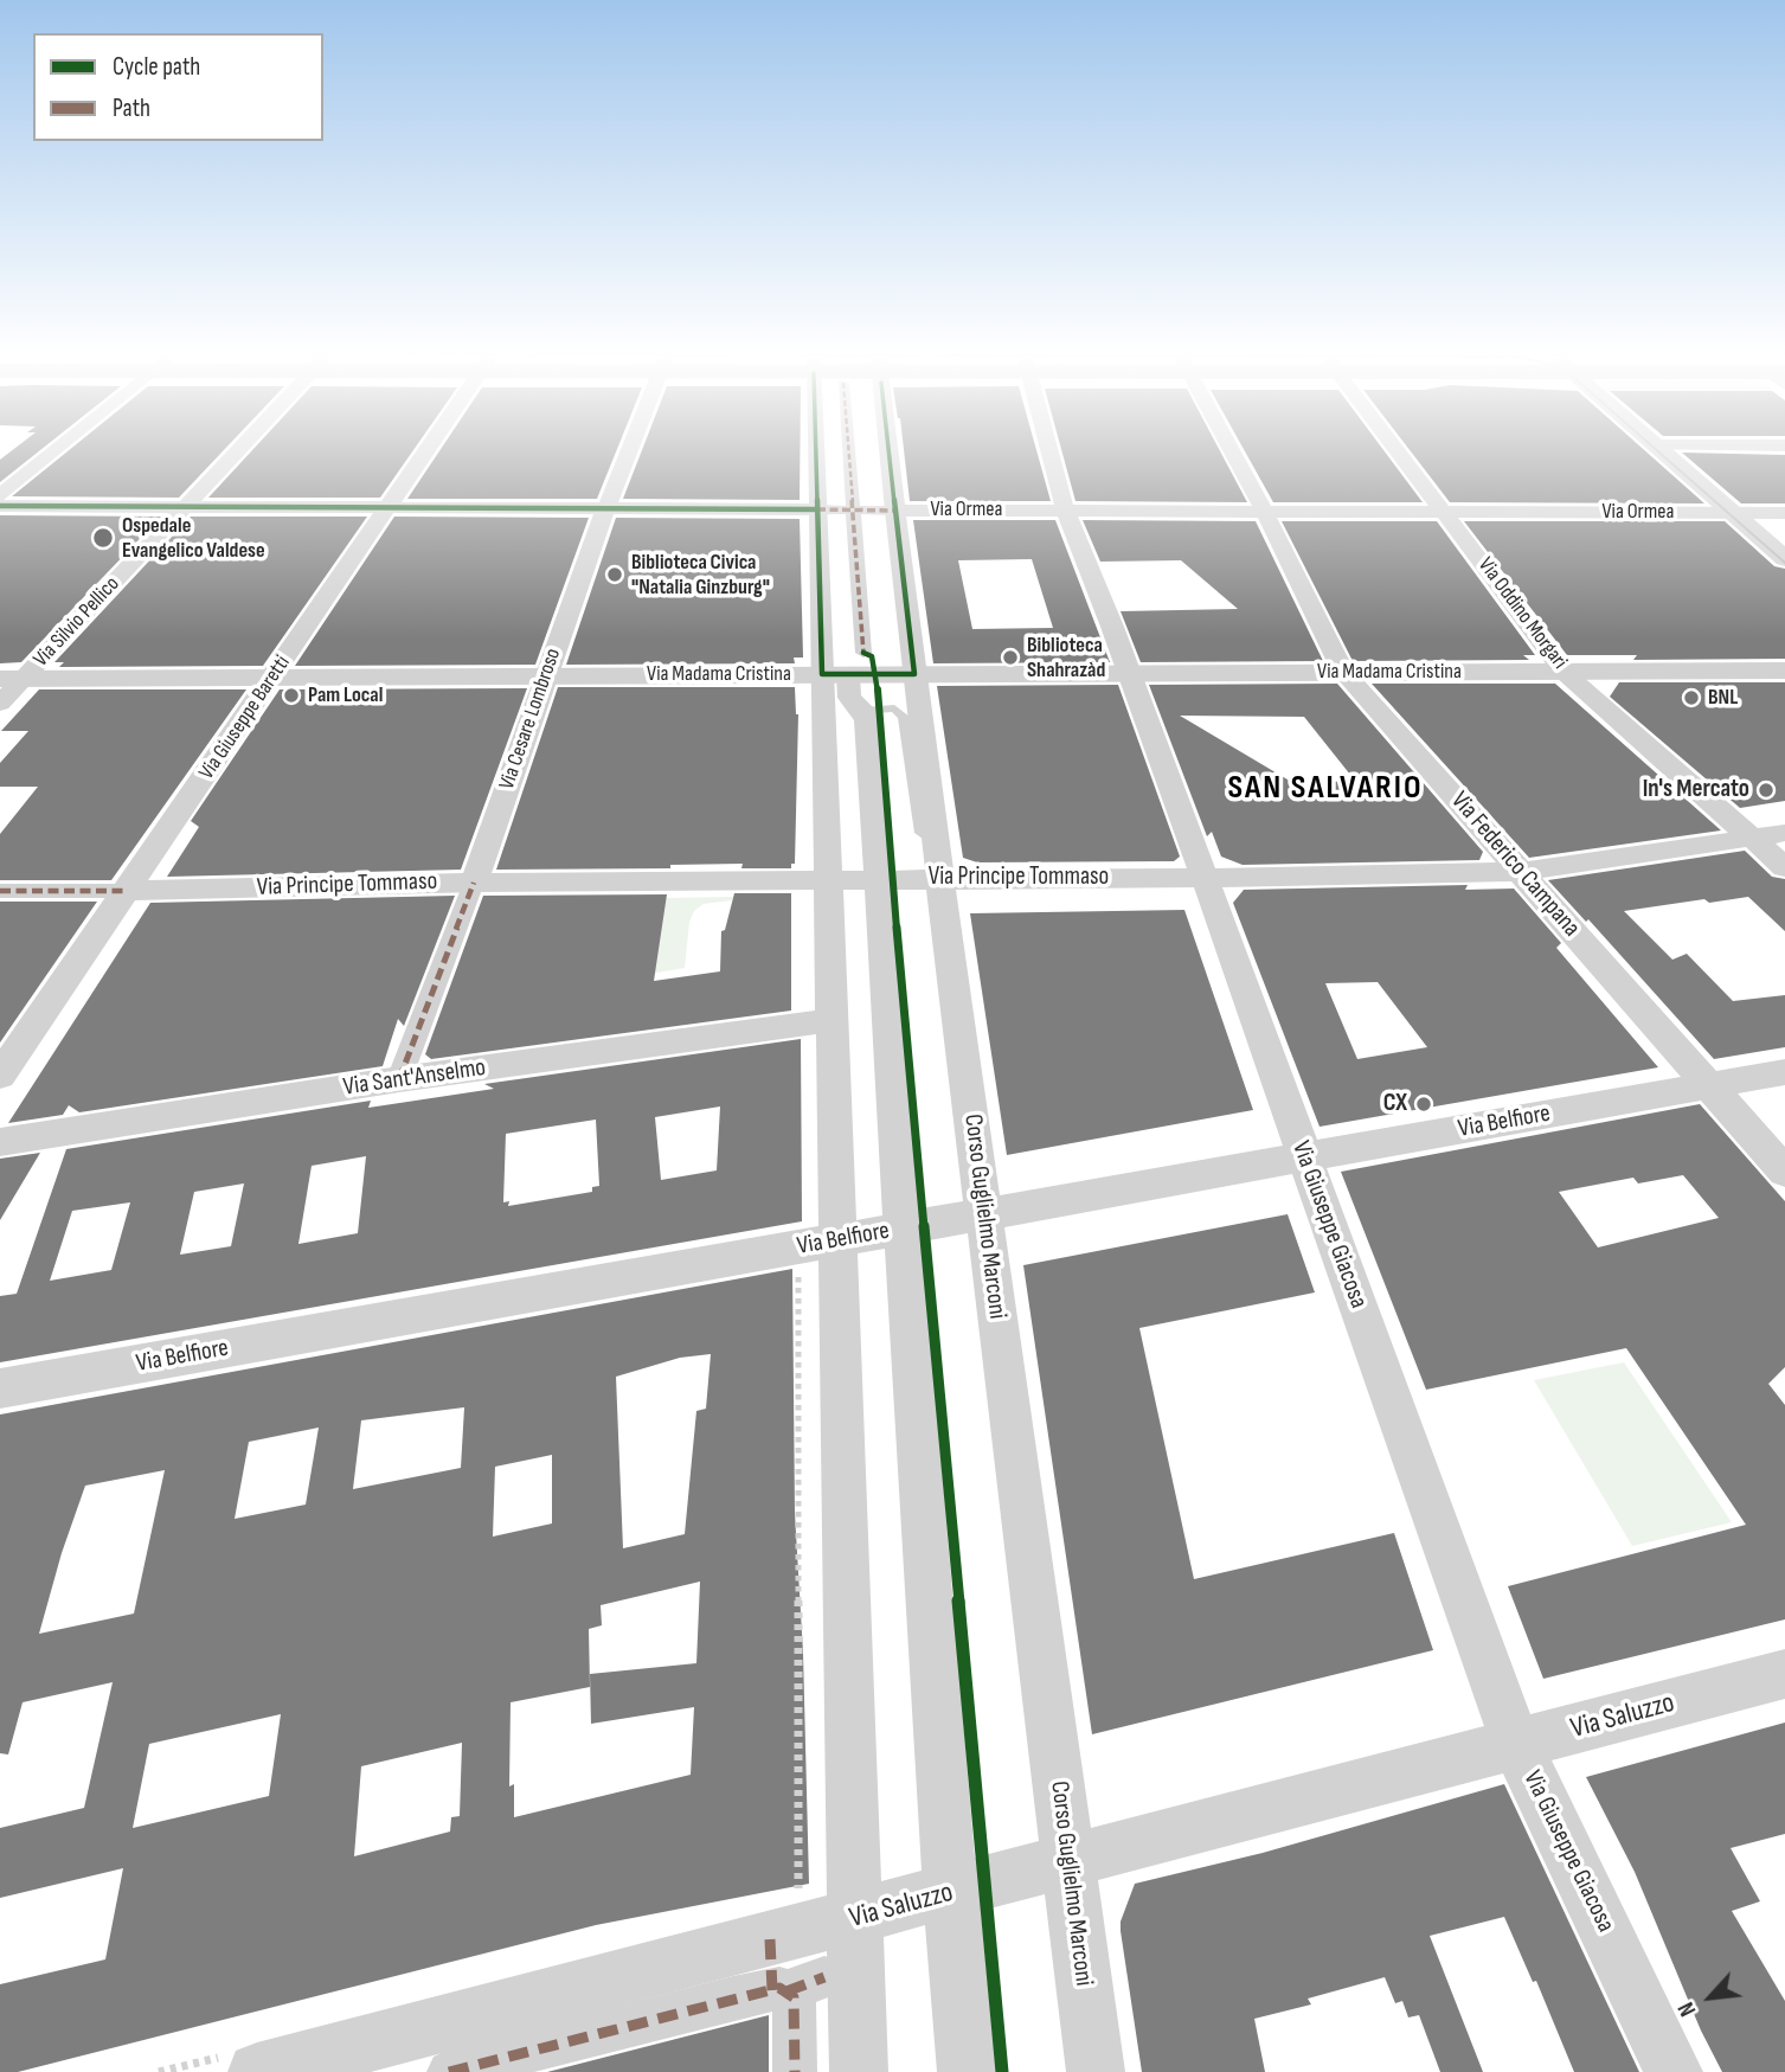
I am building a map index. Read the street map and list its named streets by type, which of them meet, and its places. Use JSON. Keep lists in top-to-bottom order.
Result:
{
  "streets": {
    "street": [
      "Via Ormea",
      "Via Oddino Morgari",
      "Via Silvio Pellico",
      "Via Madama Cristina",
      "Via Giuseppe Baretti",
      "Via Cesare Lombroso",
      "Via Federico Campana",
      "Via Principe Tommaso",
      "Via Sant'Anselmo",
      "Via Belfiore",
      "Corso Guglielmo Marconi",
      "Via Giuseppe Giacosa",
      "Via Saluzzo"
    ]
  },
  "crossings": [
    ["Via Ormea", "Via Oddino Morgari"],
    ["Via Ormea", "Via Silvio Pellico"],
    ["Via Ormea", "Via Giuseppe Baretti"],
    ["Via Ormea", "Via Cesare Lombroso"],
    ["Via Ormea", "Via Federico Campana"],
    ["Via Ormea", "Corso Guglielmo Marconi"],
    ["Via Ormea", "Via Giuseppe Giacosa"],
    ["Via Oddino Morgari", "Via Madama Cristina"],
    ["Via Oddino Morgari", "Via Principe Tommaso"],
    ["Via Silvio Pellico", "Via Madama Cristina"],
    ["Via Madama Cristina", "Via Giuseppe Baretti"],
    ["Via Madama Cristina", "Via Cesare Lombroso"],
    ["Via Madama Cristina", "Via Federico Campana"],
    ["Via Madama Cristina", "Corso Guglielmo Marconi"],
    ["Via Madama Cristina", "Via Giuseppe Giacosa"],
    ["Via Giuseppe Baretti", "Via Principe Tommaso"],
    ["Via Cesare Lombroso", "Via Principe Tommaso"],
    ["Via Cesare Lombroso", "Via Sant'Anselmo"],
    ["Via Federico Campana", "Via Principe Tommaso"],
    ["Via Federico Campana", "Via Belfiore"],
    ["Via Principe Tommaso", "Corso Guglielmo Marconi"],
    ["Via Principe Tommaso", "Via Giuseppe Giacosa"],
    ["Via Belfiore", "Corso Guglielmo Marconi"],
    ["Via Belfiore", "Via Giuseppe Giacosa"],
    ["Corso Guglielmo Marconi", "Via Saluzzo"],
    ["Via Giuseppe Giacosa", "Via Saluzzo"]
  ],
  "districts": ["SAN SALVARIO"],
  "places": [
    "Ospedale Evangelico Valdese",
    "Biblioteca Civica \"Natalia Ginzburg\"",
    "Biblioteca Shahrazàd",
    "Pam Local",
    "BNL",
    "In's Mercato",
    "CX"
  ],
  "legend": ["Cycle path", "Path"],
  "north": "bottom left"
}
